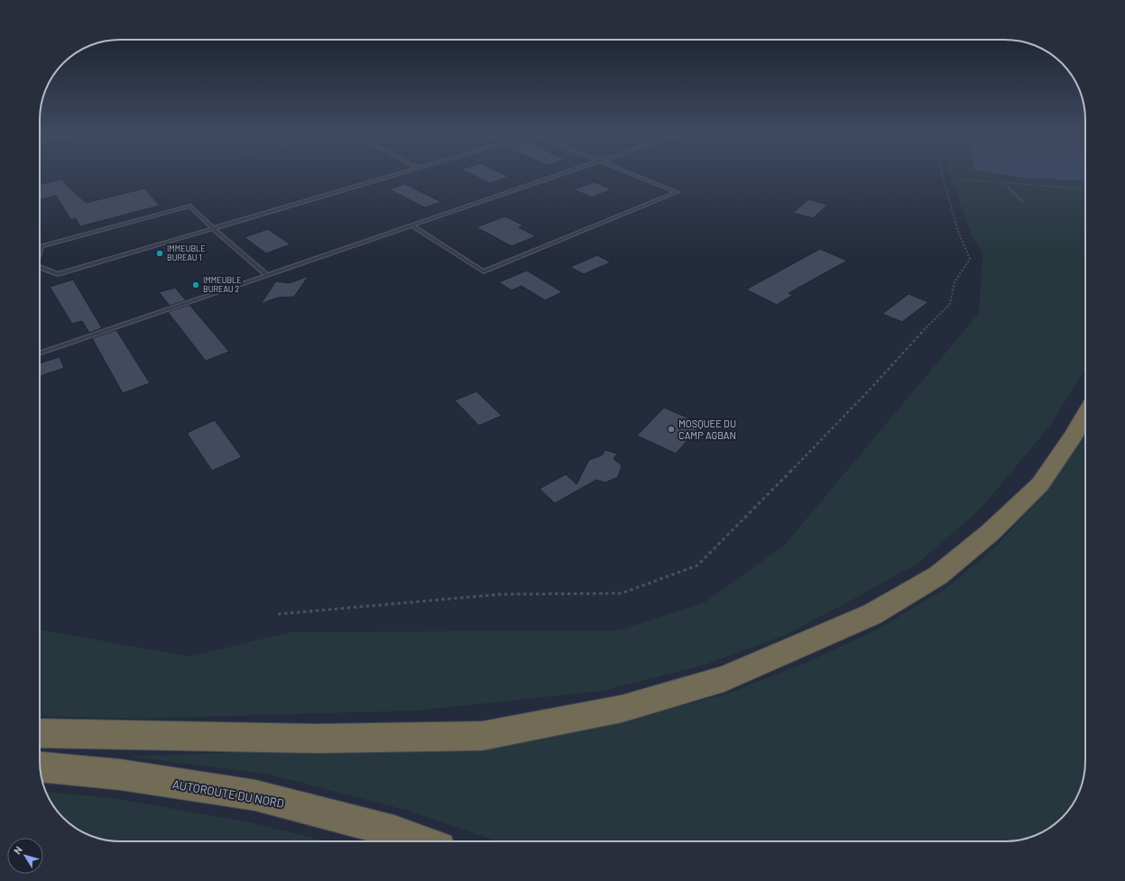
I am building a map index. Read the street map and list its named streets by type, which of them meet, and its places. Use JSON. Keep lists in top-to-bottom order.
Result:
{
  "streets": {
    "highway": ["AUTOROUTE DU NORD"]
  },
  "places": ["IMMEUBLE BUREAU 1", "IMMEUBLE BUREAU 2", "MOSQUEE DU CAMP AGBAN"],
  "north": "top left"
}
